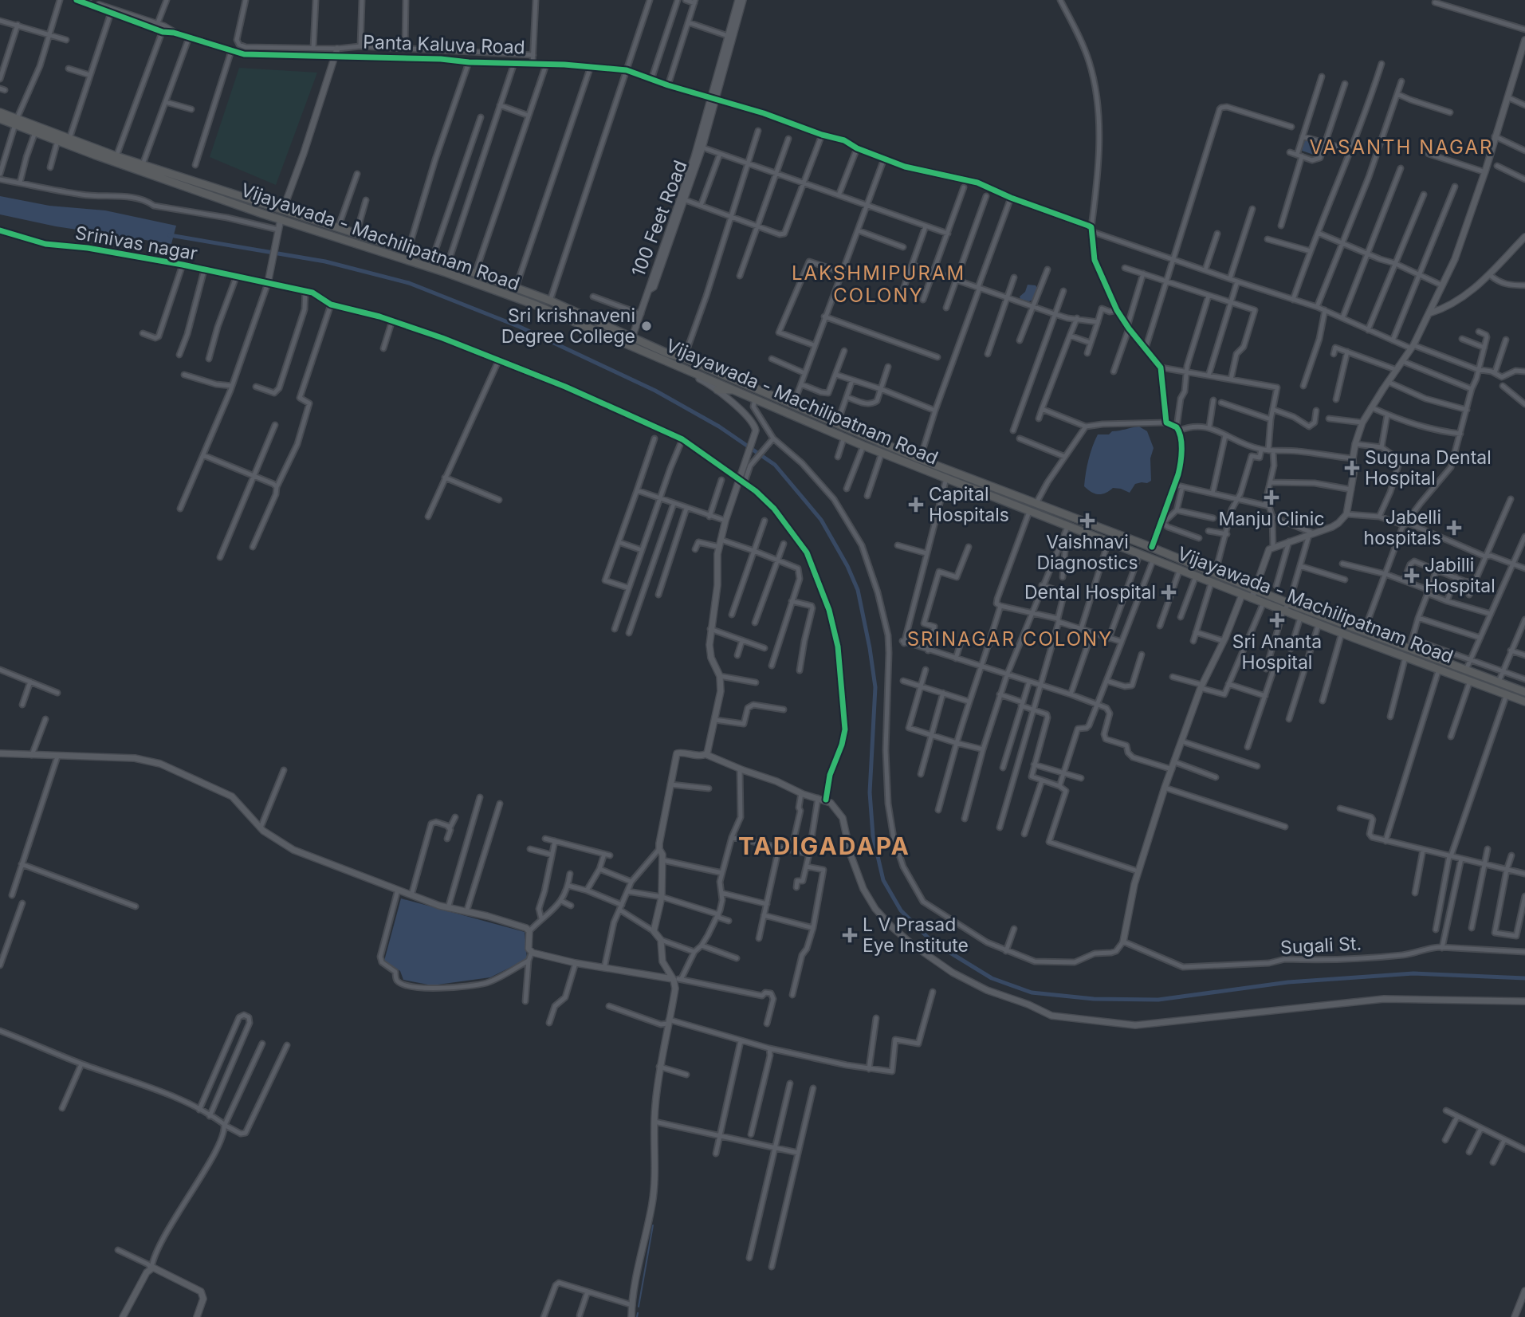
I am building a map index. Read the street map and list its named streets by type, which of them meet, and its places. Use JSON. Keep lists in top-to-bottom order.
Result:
{
  "streets": {
    "highway": ["Vijayawada - Machilipatnam Road"],
    "street": [
      "Panta Kaluva Road",
      "100 Feet Road",
      "Srinivas nagar",
      "Sugali St."
    ]
  },
  "crossings": [
    ["Panta Kaluva Road", "100 Feet Road"]
  ],
  "districts": [
    "VASANTH NAGAR",
    "LAKSHMIPURAM COLONY",
    "SRINAGAR COLONY",
    "TADIGADAPA"
  ],
  "places": {
    "other": ["Sri krishnaveni Degree College"],
    "health": [
      "Suguna Dental Hospital",
      "Manju Clinic",
      "Capital Hospitals",
      "Vaishnavi Diagnostics",
      "Jabelli hospitals",
      "Jabilli Hospital",
      "Dental Hospital",
      "Sri Ananta Hospital",
      "L V Prasad Eye Institute"
    ]
  }
}
